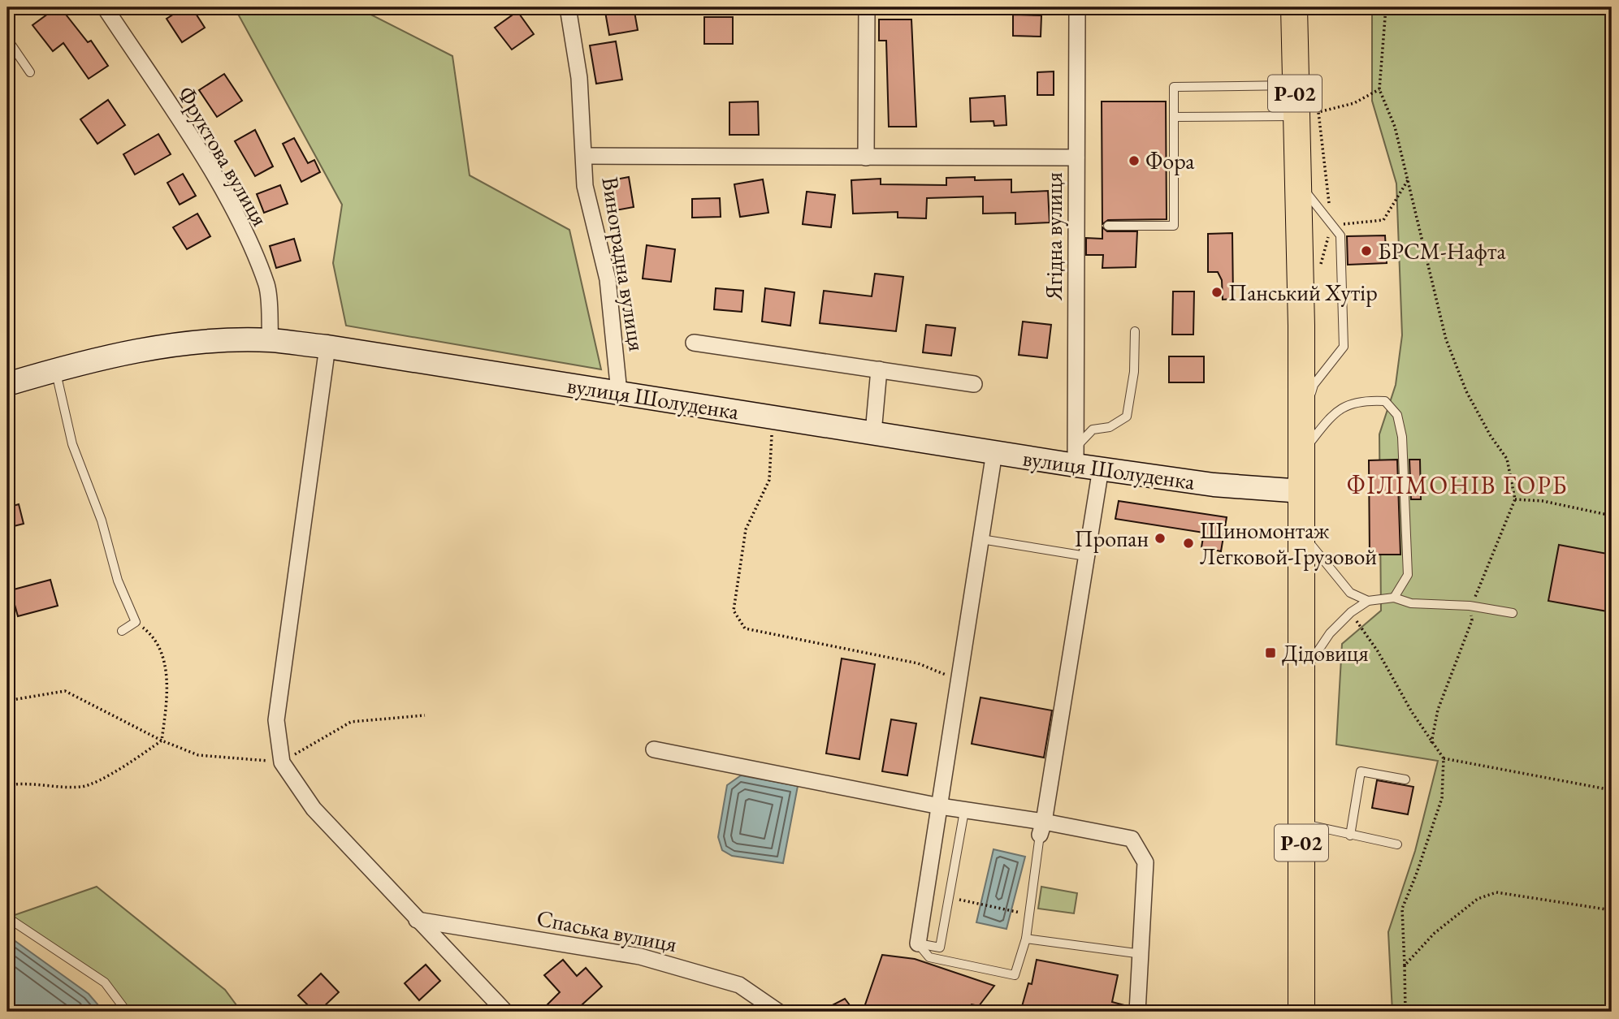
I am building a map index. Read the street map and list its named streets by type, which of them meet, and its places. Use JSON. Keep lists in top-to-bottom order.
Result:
{
  "streets": {
    "main road": ["Р-02", "вулиця Шолуденка"],
    "street": [
      "Фруктова вулиця",
      "Ягідна вулиця",
      "Виноградна вулиця",
      "Спаська вулиця"
    ]
  },
  "crossings": [
    ["Р-02", "вулиця Шолуденка"],
    ["Фруктова вулиця", "вулиця Шолуденка"],
    ["Ягідна вулиця", "вулиця Шолуденка"],
    ["Виноградна вулиця", "вулиця Шолуденка"]
  ],
  "districts": ["ФІЛІМОНІВ ГОРБ"],
  "places": {
    "other": [
      "Фора",
      "БРСМ-Нафта",
      "Панський Хутір",
      "Пропан",
      "Шиномонтаж Легковой-Грузовой"
    ],
    "transit": ["Дідовиця"]
  }
}
